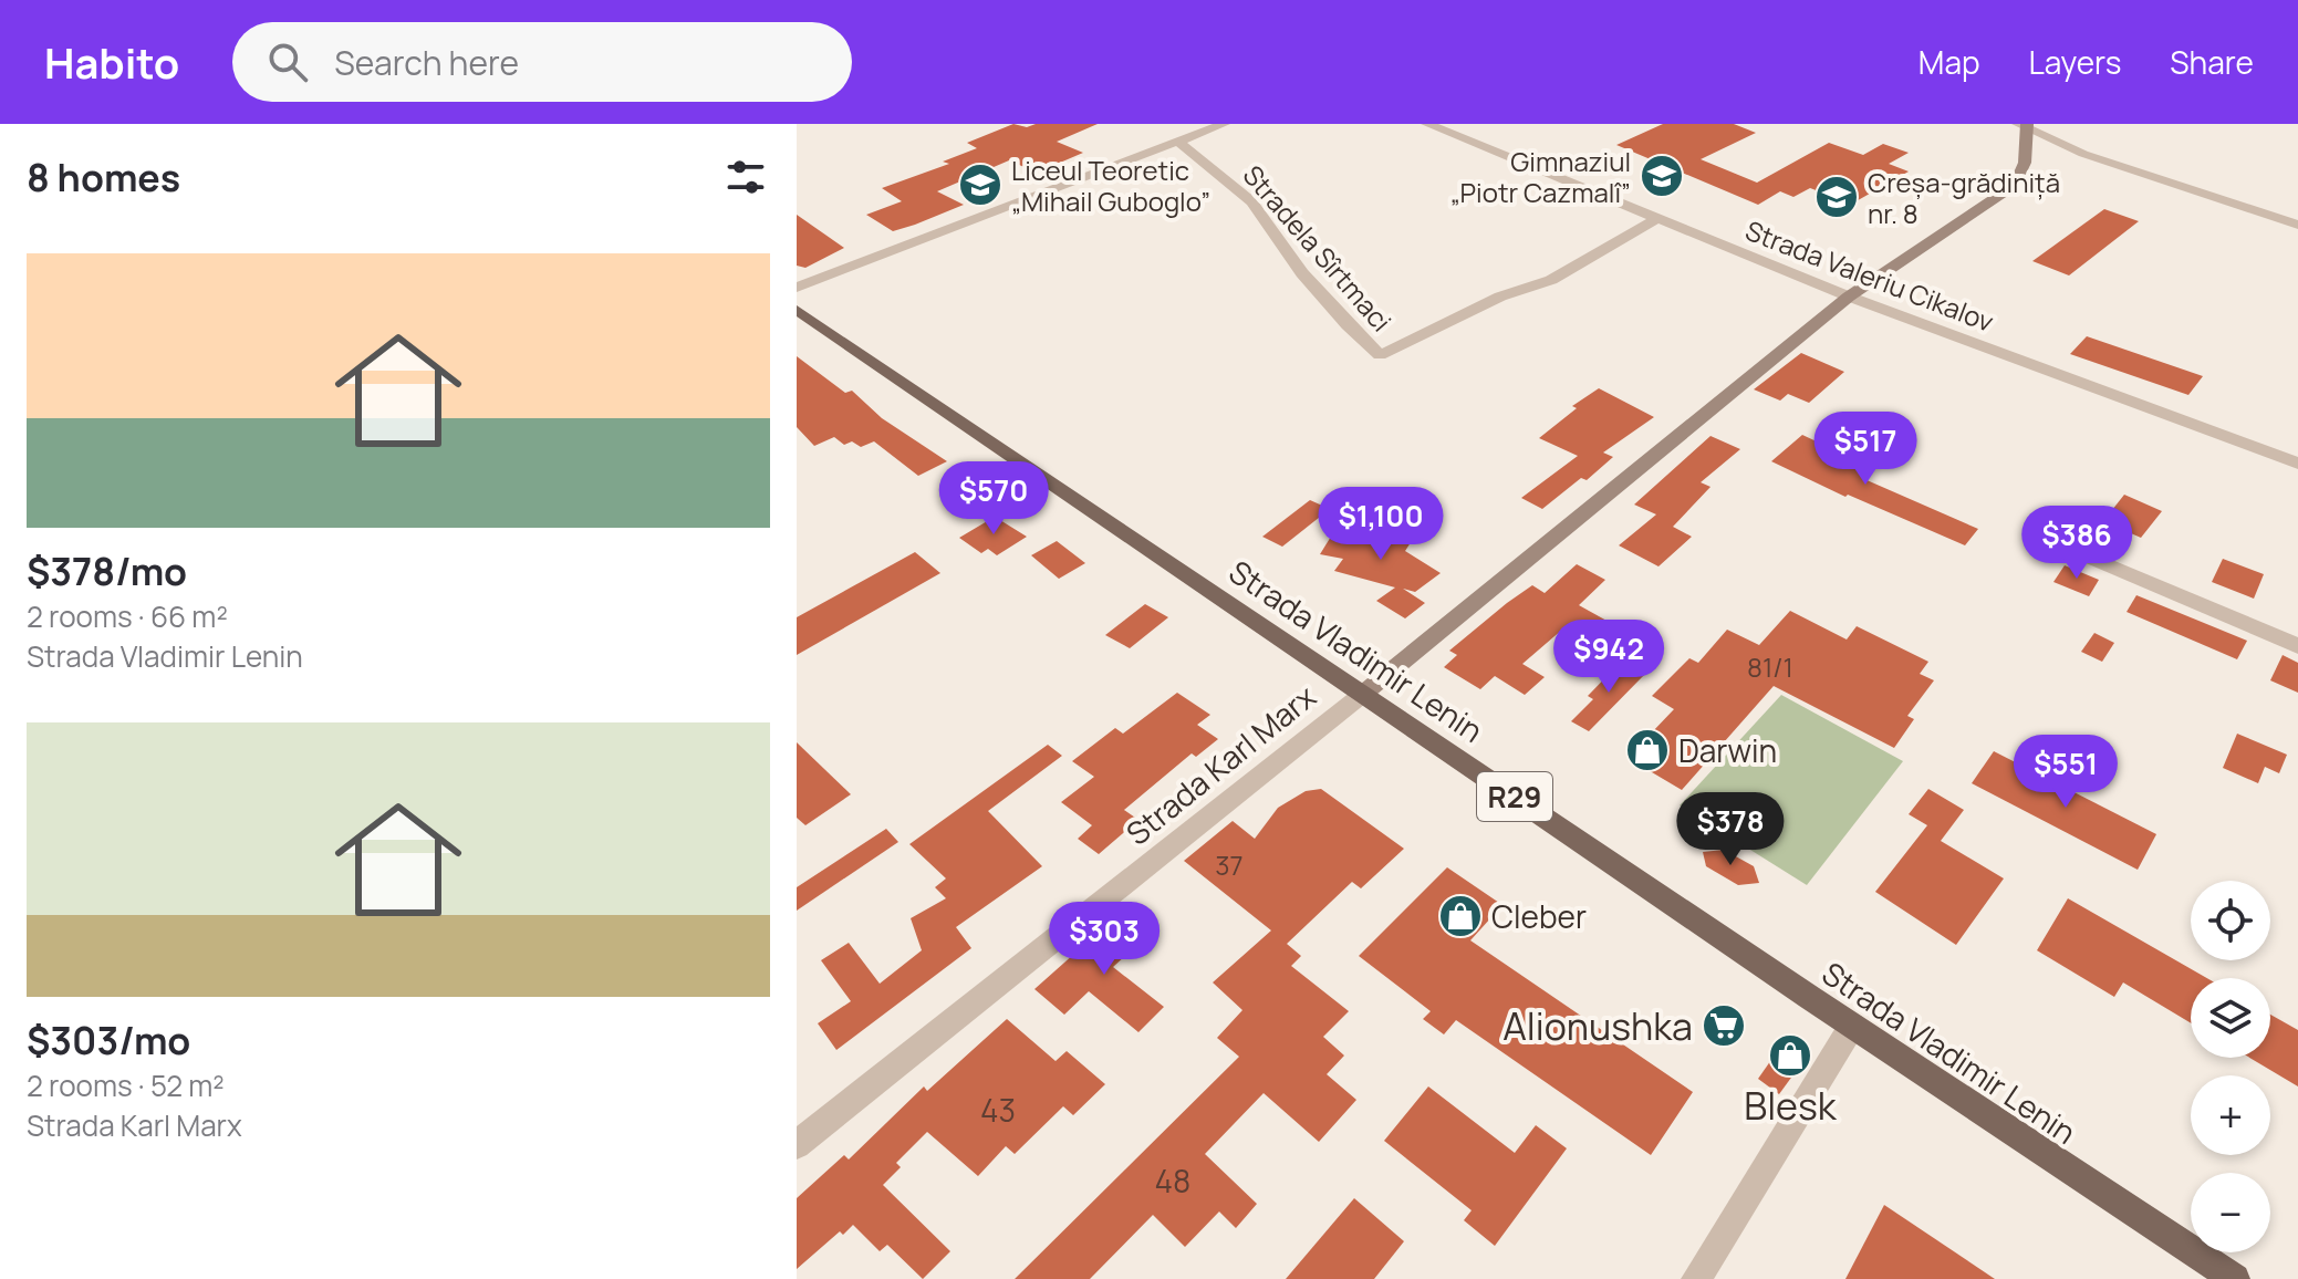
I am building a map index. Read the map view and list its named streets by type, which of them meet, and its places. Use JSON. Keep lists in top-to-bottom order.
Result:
{
  "streets": {
    "main road": ["Strada Vladimir Lenin", "R29"],
    "street": ["Stradela Sîrtmaci", "Strada Valeriu Cikalov", "Strada Karl Marx"]
  },
  "crossings": [
    ["Stradela Sîrtmaci", "Strada Valeriu Cikalov"],
    ["Strada Valeriu Cikalov", "Strada Karl Marx"],
    ["Strada Vladimir Lenin", "Strada Karl Marx"]
  ],
  "places": {
    "school or university": ["Gimnaziul „Piotr Cazmalî”", "Liceul Teoretic „Mihail Guboglo”", "Creșa-grădiniță nr. 8"],
    "shop": ["Darwin", "Cleber", "Blesk"],
    "supermarket": ["Alionushka"]
  },
  "house_numbers": [
    "81/1",
    "37",
    "43",
    "48"
  ],
  "page": {
    "header": "Habito",
    "search": "Search here",
    "nav": ["Map", "Layers", "Share"],
    "heading": "8 homes",
    "list": [
      {
        "name": "$378/mo",
        "note": "2 rooms · 66 m² · Strada Vladimir Lenin"
      },
      {
        "name": "$303/mo",
        "note": "2 rooms · 52 m² · Strada Karl Marx"
      }
    ],
    "price": [
      "$517",
      "$570",
      "$1,100",
      "$386",
      "$942",
      "$551",
      "$378",
      "$303"
    ],
    "map_buttons": ["+", "−"]
  }
}
